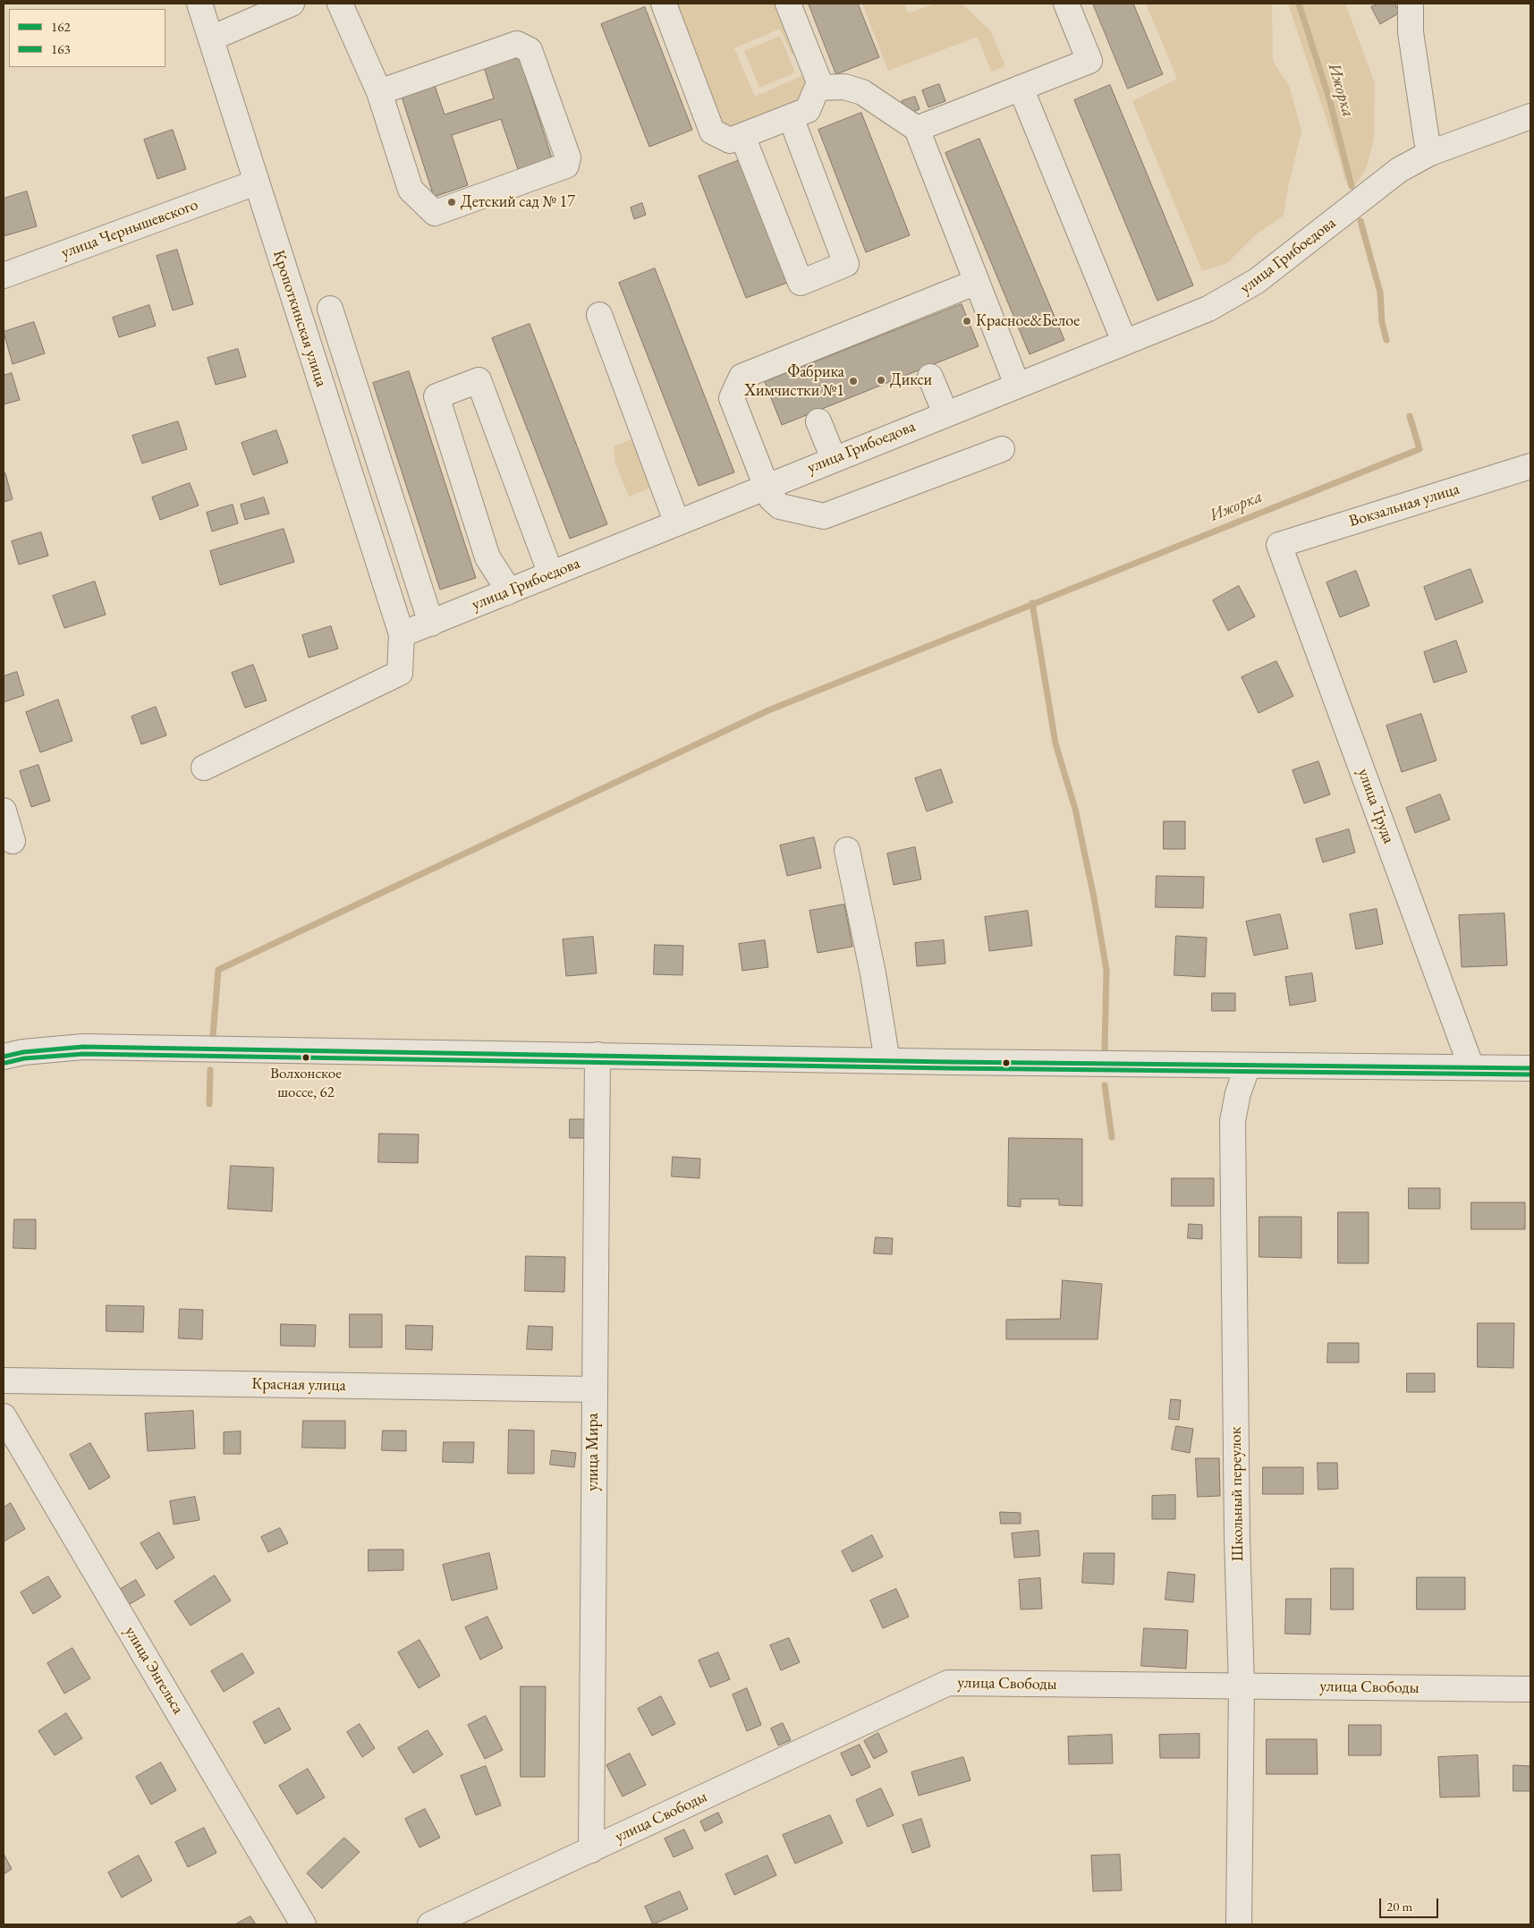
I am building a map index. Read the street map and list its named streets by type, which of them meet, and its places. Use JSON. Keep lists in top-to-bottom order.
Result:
{
  "streets": {
    "street": [
      "улица Чернышевского",
      "улица Грибоедова",
      "Кропоткинская улица",
      "Вокзальная улица",
      "улица Труда",
      "Красная улица",
      "улица Мира",
      "Школьный переулок",
      "улица Энгельса",
      "улица Свободы"
    ]
  },
  "crossings": [
    ["улица Чернышевского", "Кропоткинская улица"],
    ["улица Грибоедова", "Кропоткинская улица"],
    ["Вокзальная улица", "улица Труда"],
    ["Красная улица", "улица Мира"],
    ["улица Мира", "улица Свободы"],
    ["Школьный переулок", "улица Свободы"]
  ],
  "water": ["Ижорка"],
  "places": [
    "Детский сад № 17",
    "Красное&Белое",
    "Дикси",
    "Фабрика Химчистки №1",
    "Волхонское шоссе, 62"
  ],
  "lines": ["transit line 162", "transit line 163"],
  "legend": ["162", "163"],
  "scale_bar": "20 m"
}
